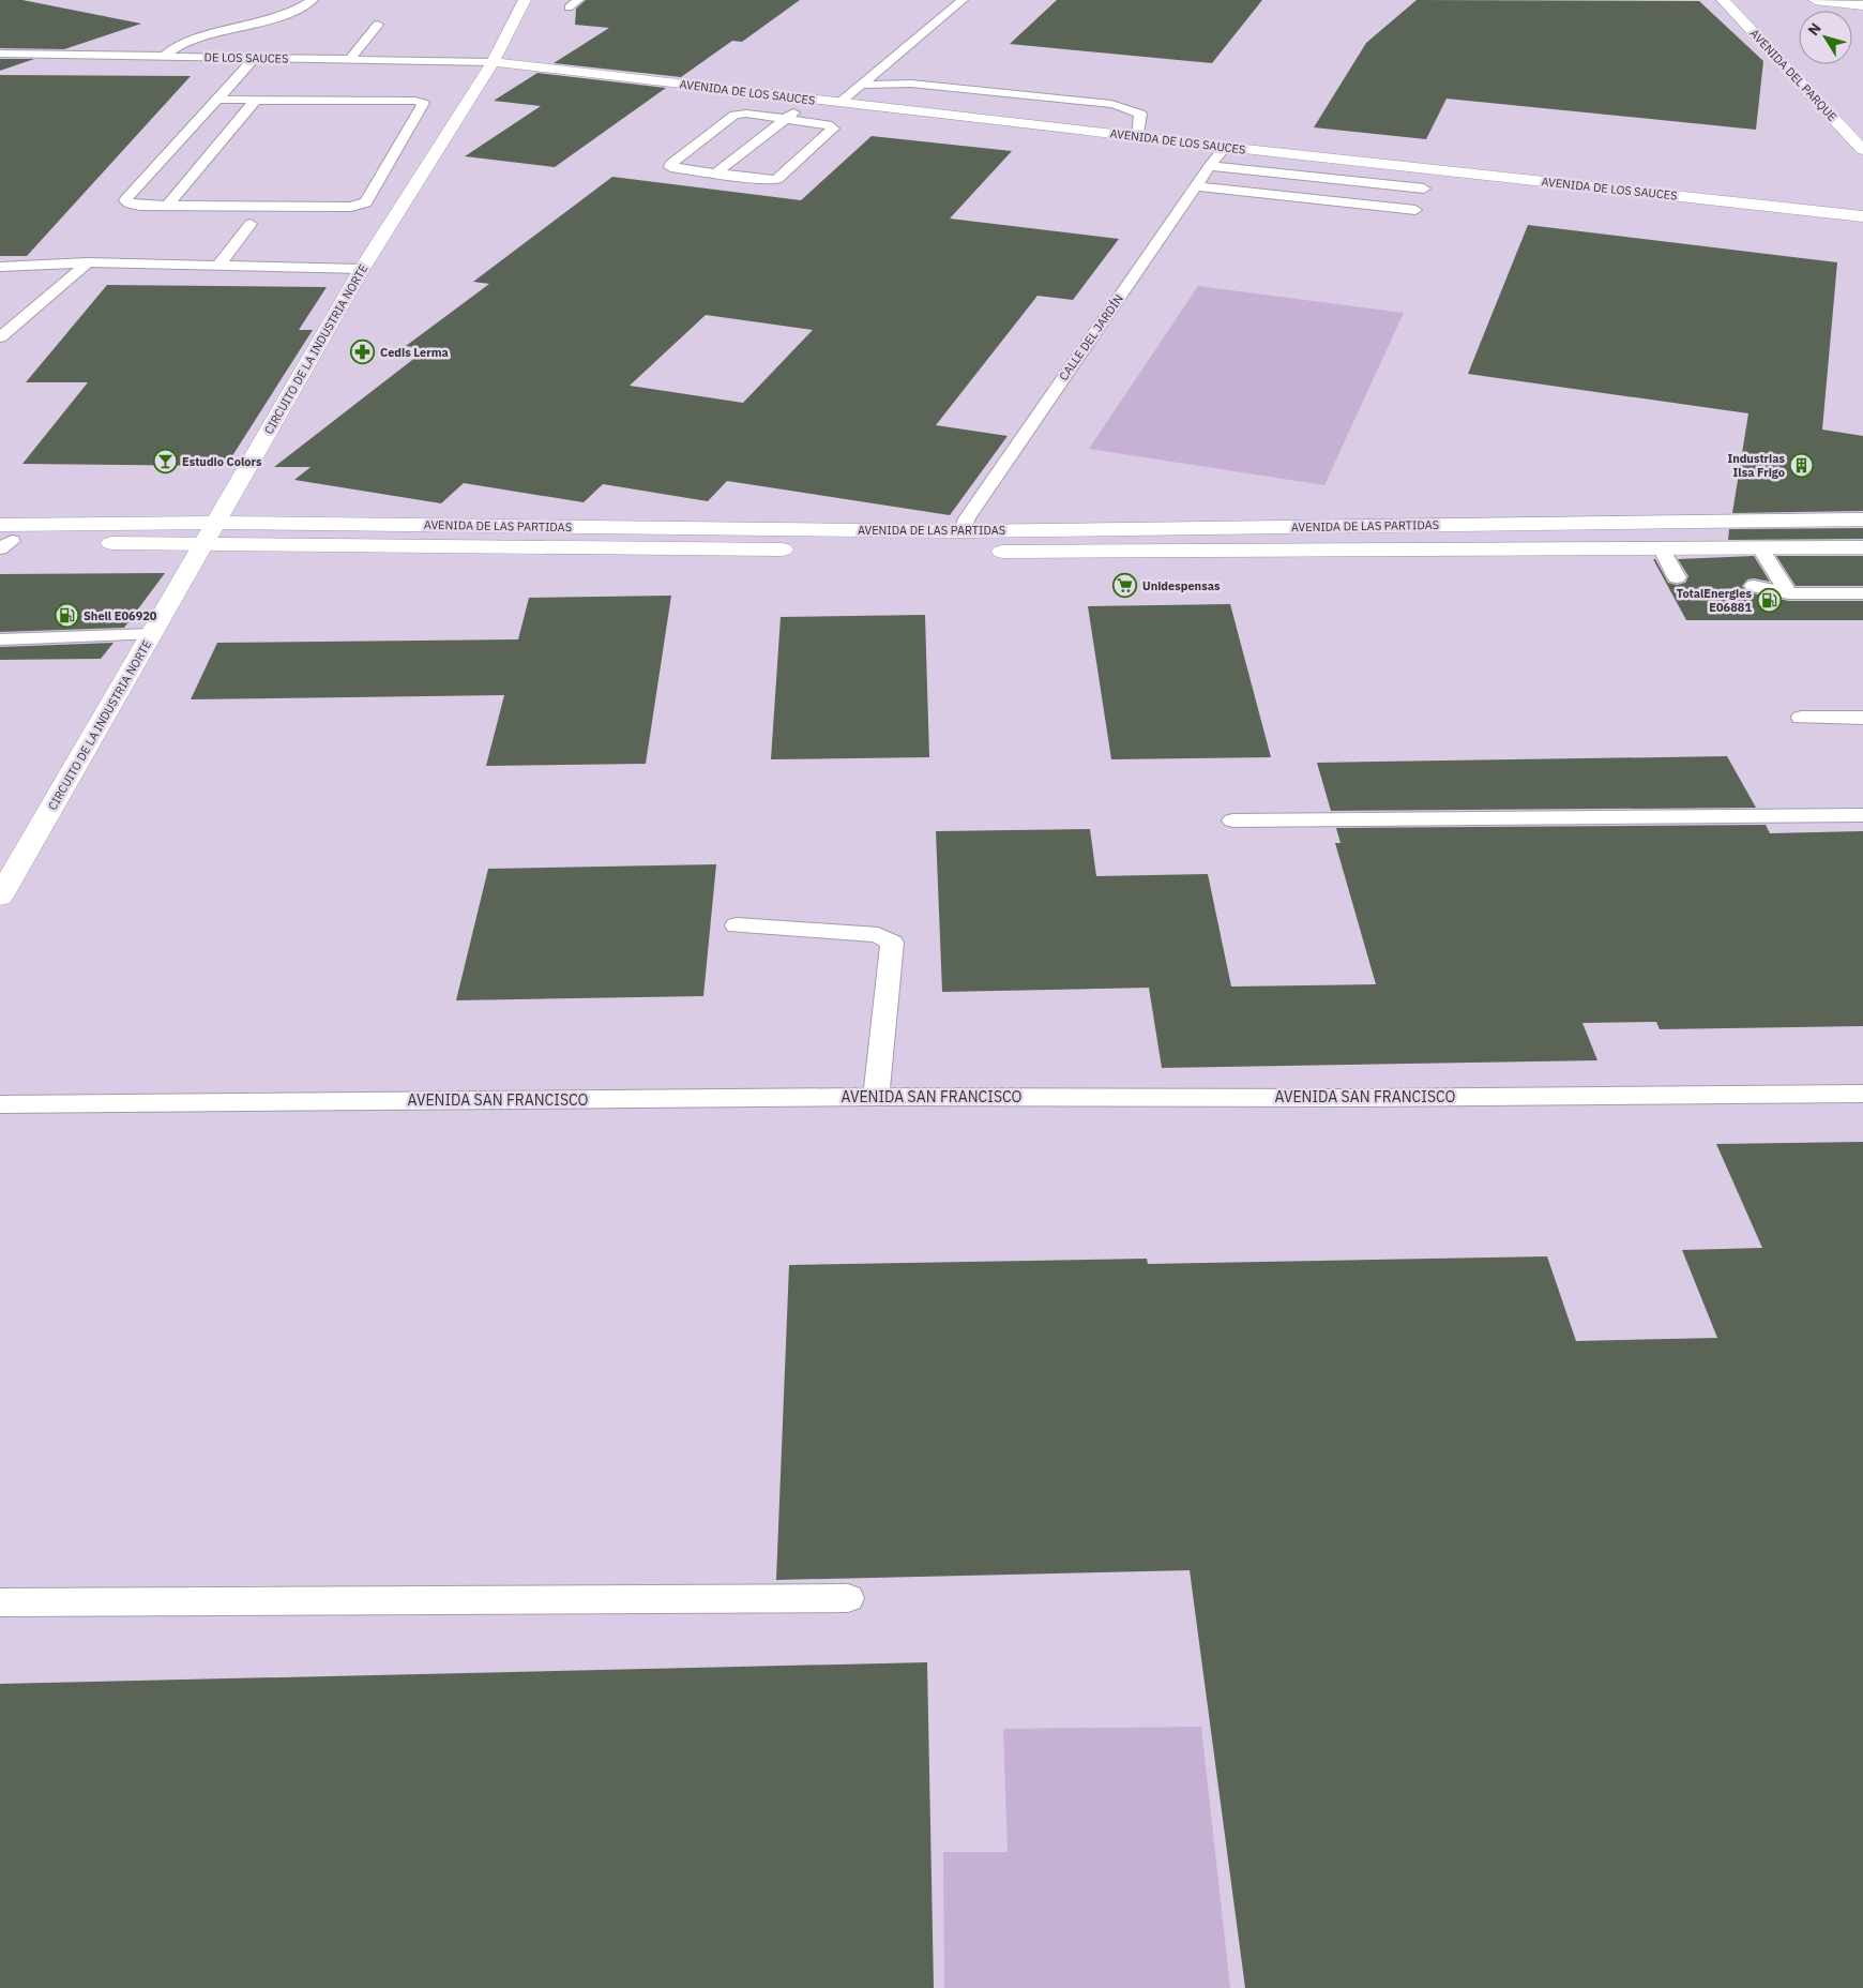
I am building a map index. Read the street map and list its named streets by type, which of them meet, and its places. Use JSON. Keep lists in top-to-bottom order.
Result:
{
  "streets": {
    "street": [
      "AVENIDA DEL PARQUE",
      "AVENIDA DE LOS SAUCES",
      "CIRCUITO DE LA INDUSTRIA NORTE",
      "AVENIDA DE LAS PARTIDAS"
    ],
    "lane": ["DE LOS SAUCES", "CALLE DEL JARDÍN", "AVENIDA SAN FRANCISCO"]
  },
  "crossings": [
    ["DE LOS SAUCES", "AVENIDA DE LOS SAUCES"],
    ["DE LOS SAUCES", "CIRCUITO DE LA INDUSTRIA NORTE"],
    ["AVENIDA DE LOS SAUCES", "CALLE DEL JARDÍN"],
    ["AVENIDA DE LOS SAUCES", "CIRCUITO DE LA INDUSTRIA NORTE"],
    ["CALLE DEL JARDÍN", "AVENIDA DE LAS PARTIDAS"],
    ["CIRCUITO DE LA INDUSTRIA NORTE", "AVENIDA DE LAS PARTIDAS"]
  ],
  "places": {
    "pharmacy": ["Cedis Lerma"],
    "bar": ["Estudio Colors"],
    "building": ["Industrias Ilsa Frigo"],
    "supermarket": ["Unidespensas"],
    "fuel station": ["TotalEnergies E06881", "Shell E06920"]
  },
  "north": "top left"
}
